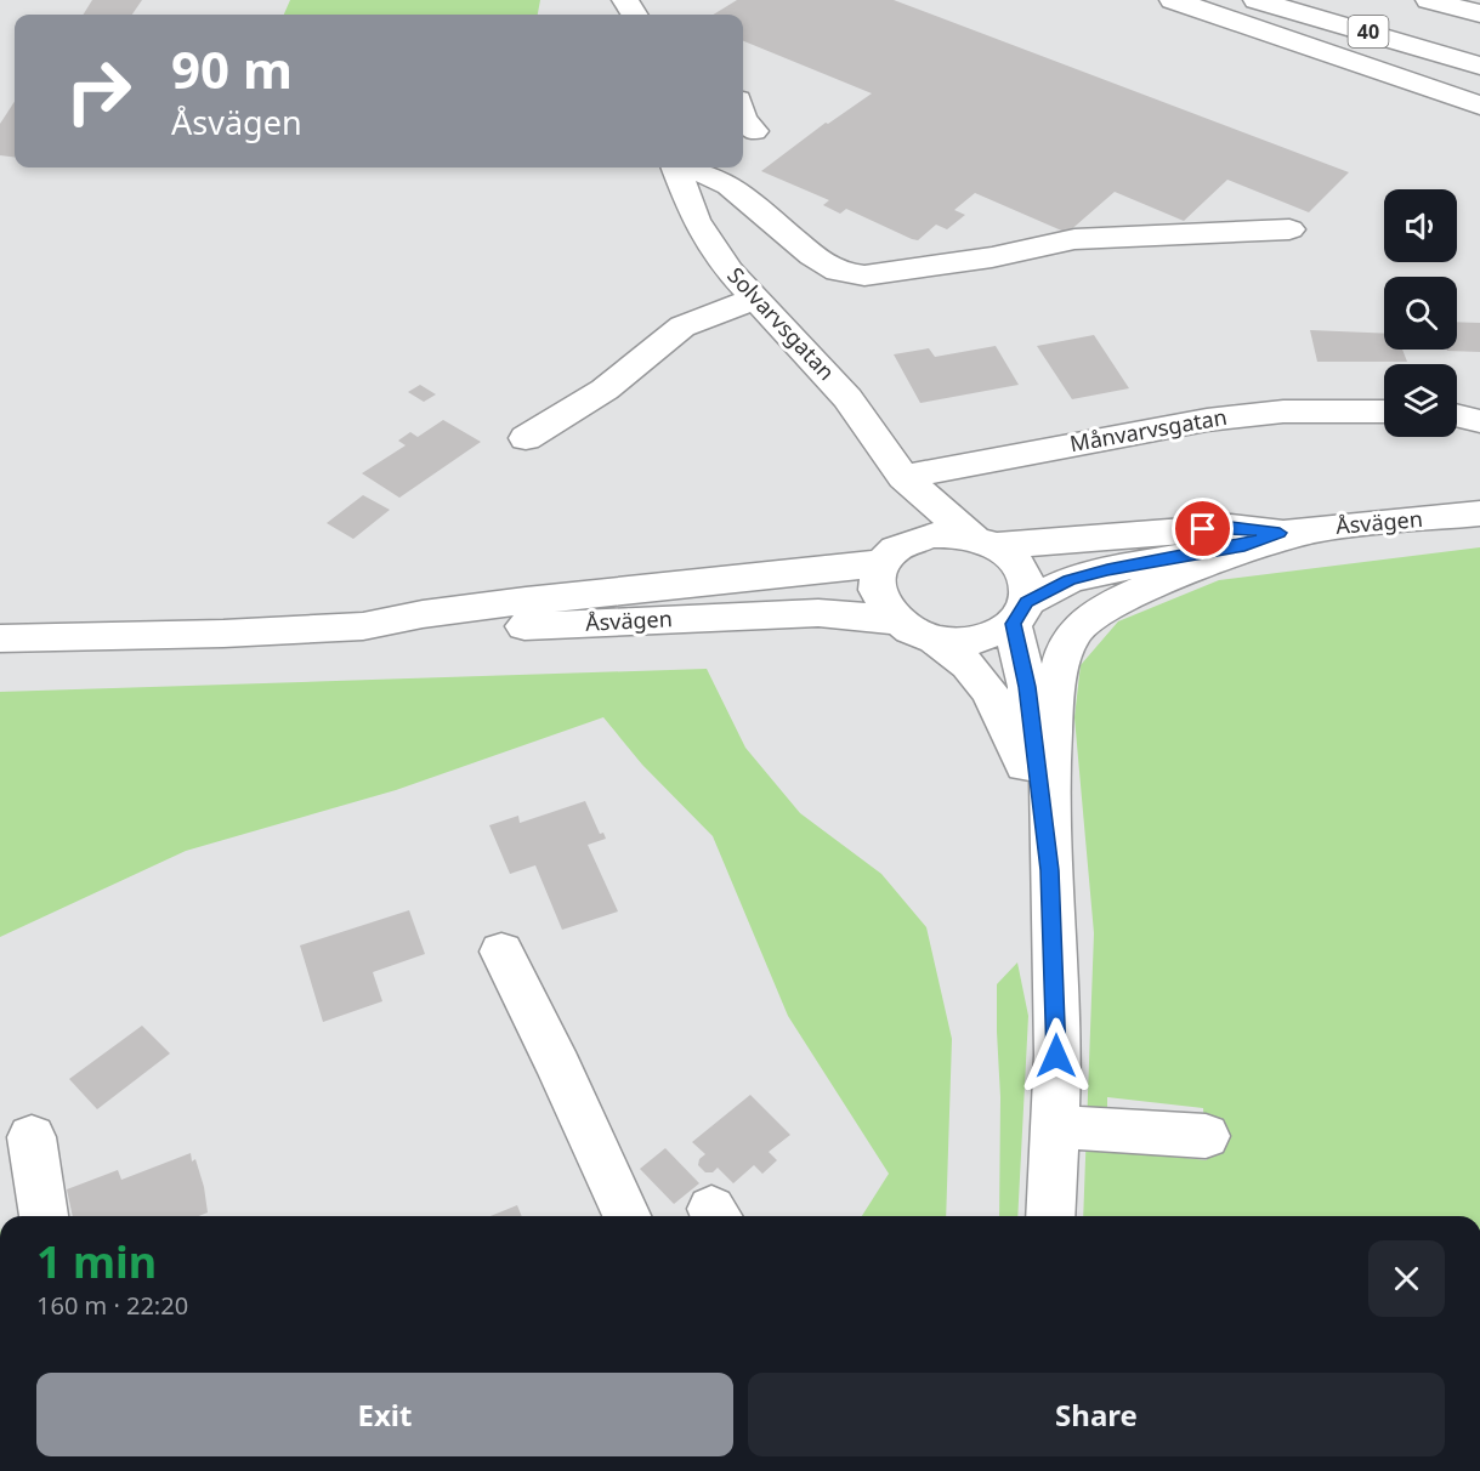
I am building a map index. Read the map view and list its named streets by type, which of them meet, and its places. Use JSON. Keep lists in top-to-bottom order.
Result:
{
  "streets": {
    "main road": [
      "40",
      "Solvarvsgatan",
      "Månvarvsgatan",
      "Åsvägen"
    ]
  },
  "crossings": [
    ["Solvarvsgatan", "Månvarvsgatan"],
    ["Solvarvsgatan", "Åsvägen"]
  ],
  "page": {
    "turn": ["90 m", "Åsvägen"],
    "heading": ["1 min", "160 m · 22:20"],
    "buttons": ["Exit", "Share"]
  }
}
